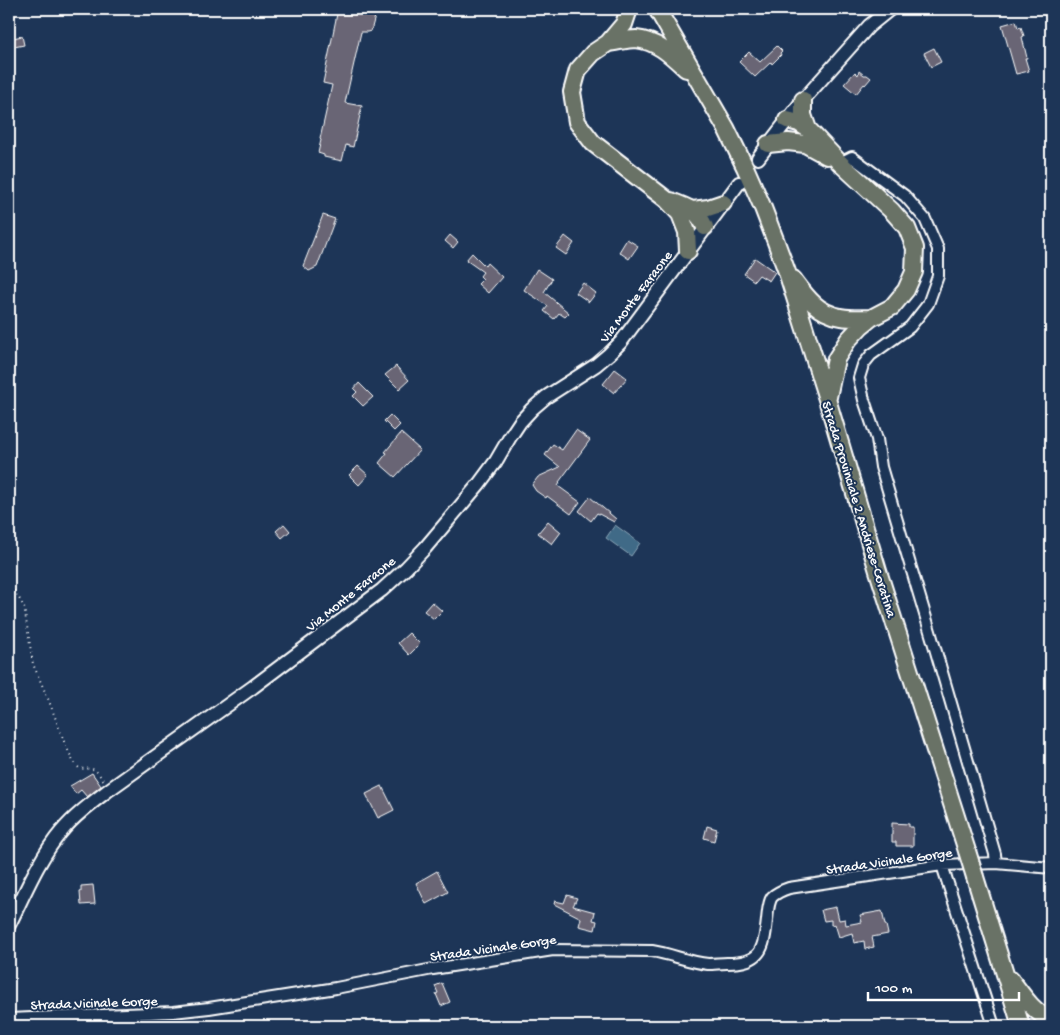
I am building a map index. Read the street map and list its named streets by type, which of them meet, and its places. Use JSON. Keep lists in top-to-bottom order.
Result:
{
  "streets": {
    "main road": ["Strada Provinciale 2 Andriese-Coratina"],
    "street": ["Via Monte Faraone", "Strada Vicinale Gorge"]
  },
  "scale_bar": "100 m"
}
